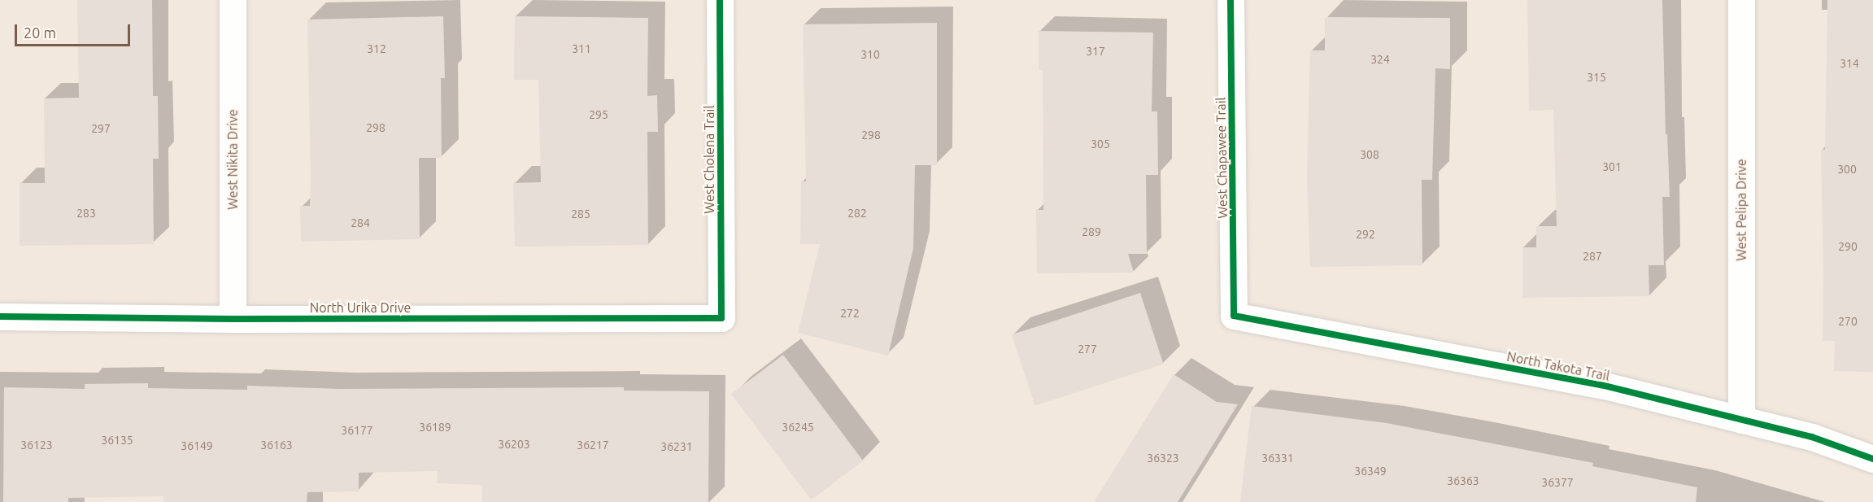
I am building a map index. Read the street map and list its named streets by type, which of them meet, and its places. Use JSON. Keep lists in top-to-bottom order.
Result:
{
  "streets": {
    "street": [
      "West Chapawee Trail",
      "West Nikita Drive",
      "West Cholena Trail",
      "West Pelipa Drive",
      "North Urika Drive",
      "North Takota Trail"
    ]
  },
  "crossings": [
    ["West Chapawee Trail", "North Takota Trail"],
    ["West Nikita Drive", "North Urika Drive"],
    ["West Cholena Trail", "North Urika Drive"],
    ["West Pelipa Drive", "North Takota Trail"]
  ],
  "house_numbers": [
    "312",
    "311",
    "317",
    "310",
    "324",
    "314",
    "315",
    "295",
    "298",
    "297",
    "298",
    "305",
    "308",
    "301",
    "300",
    "283",
    "282",
    "285",
    "284",
    "289",
    "292",
    "290",
    "287",
    "272",
    "270",
    "277",
    "36189",
    "36245",
    "36177",
    "36135",
    "36203",
    "36123",
    "36163",
    "36217",
    "36149",
    "36231",
    "36323",
    "36331",
    "36349",
    "36363",
    "36377"
  ],
  "scale_bar": "20 m"
}
